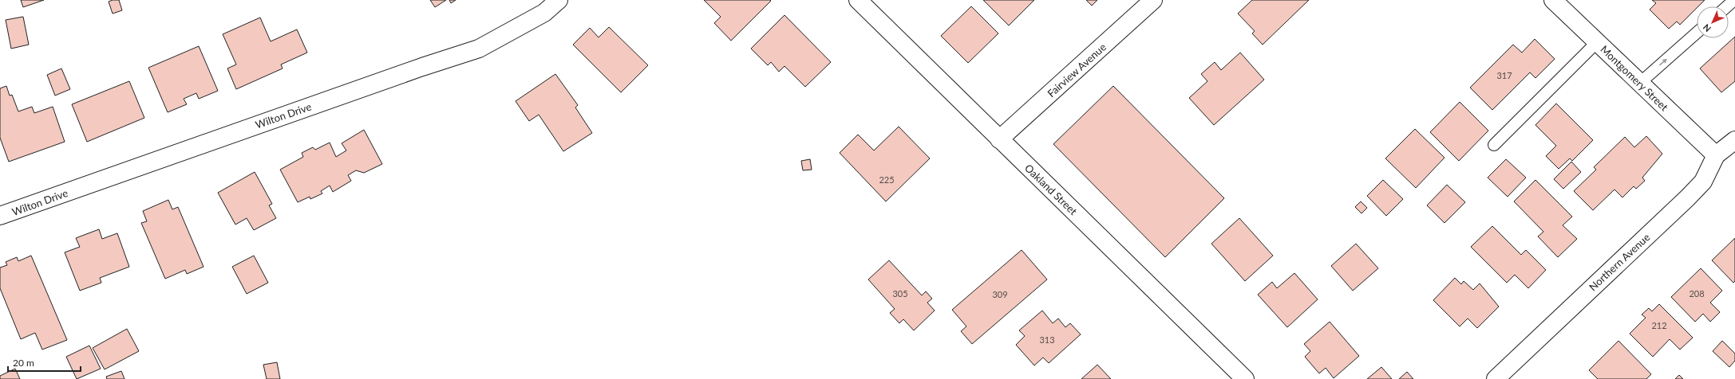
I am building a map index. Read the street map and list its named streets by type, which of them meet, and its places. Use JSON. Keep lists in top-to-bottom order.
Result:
{
  "streets": {
    "street": [
      "Fairview Avenue",
      "Montgomery Street",
      "Wilton Drive",
      "Oakland Street",
      "Northern Avenue"
    ]
  },
  "crossings": [
    ["Fairview Avenue", "Oakland Street"],
    ["Montgomery Street", "Northern Avenue"]
  ],
  "house_numbers": [
    "317",
    "225",
    "305",
    "208",
    "309",
    "212",
    "313"
  ],
  "scale_bar": "20 m",
  "north": "bottom left"
}
